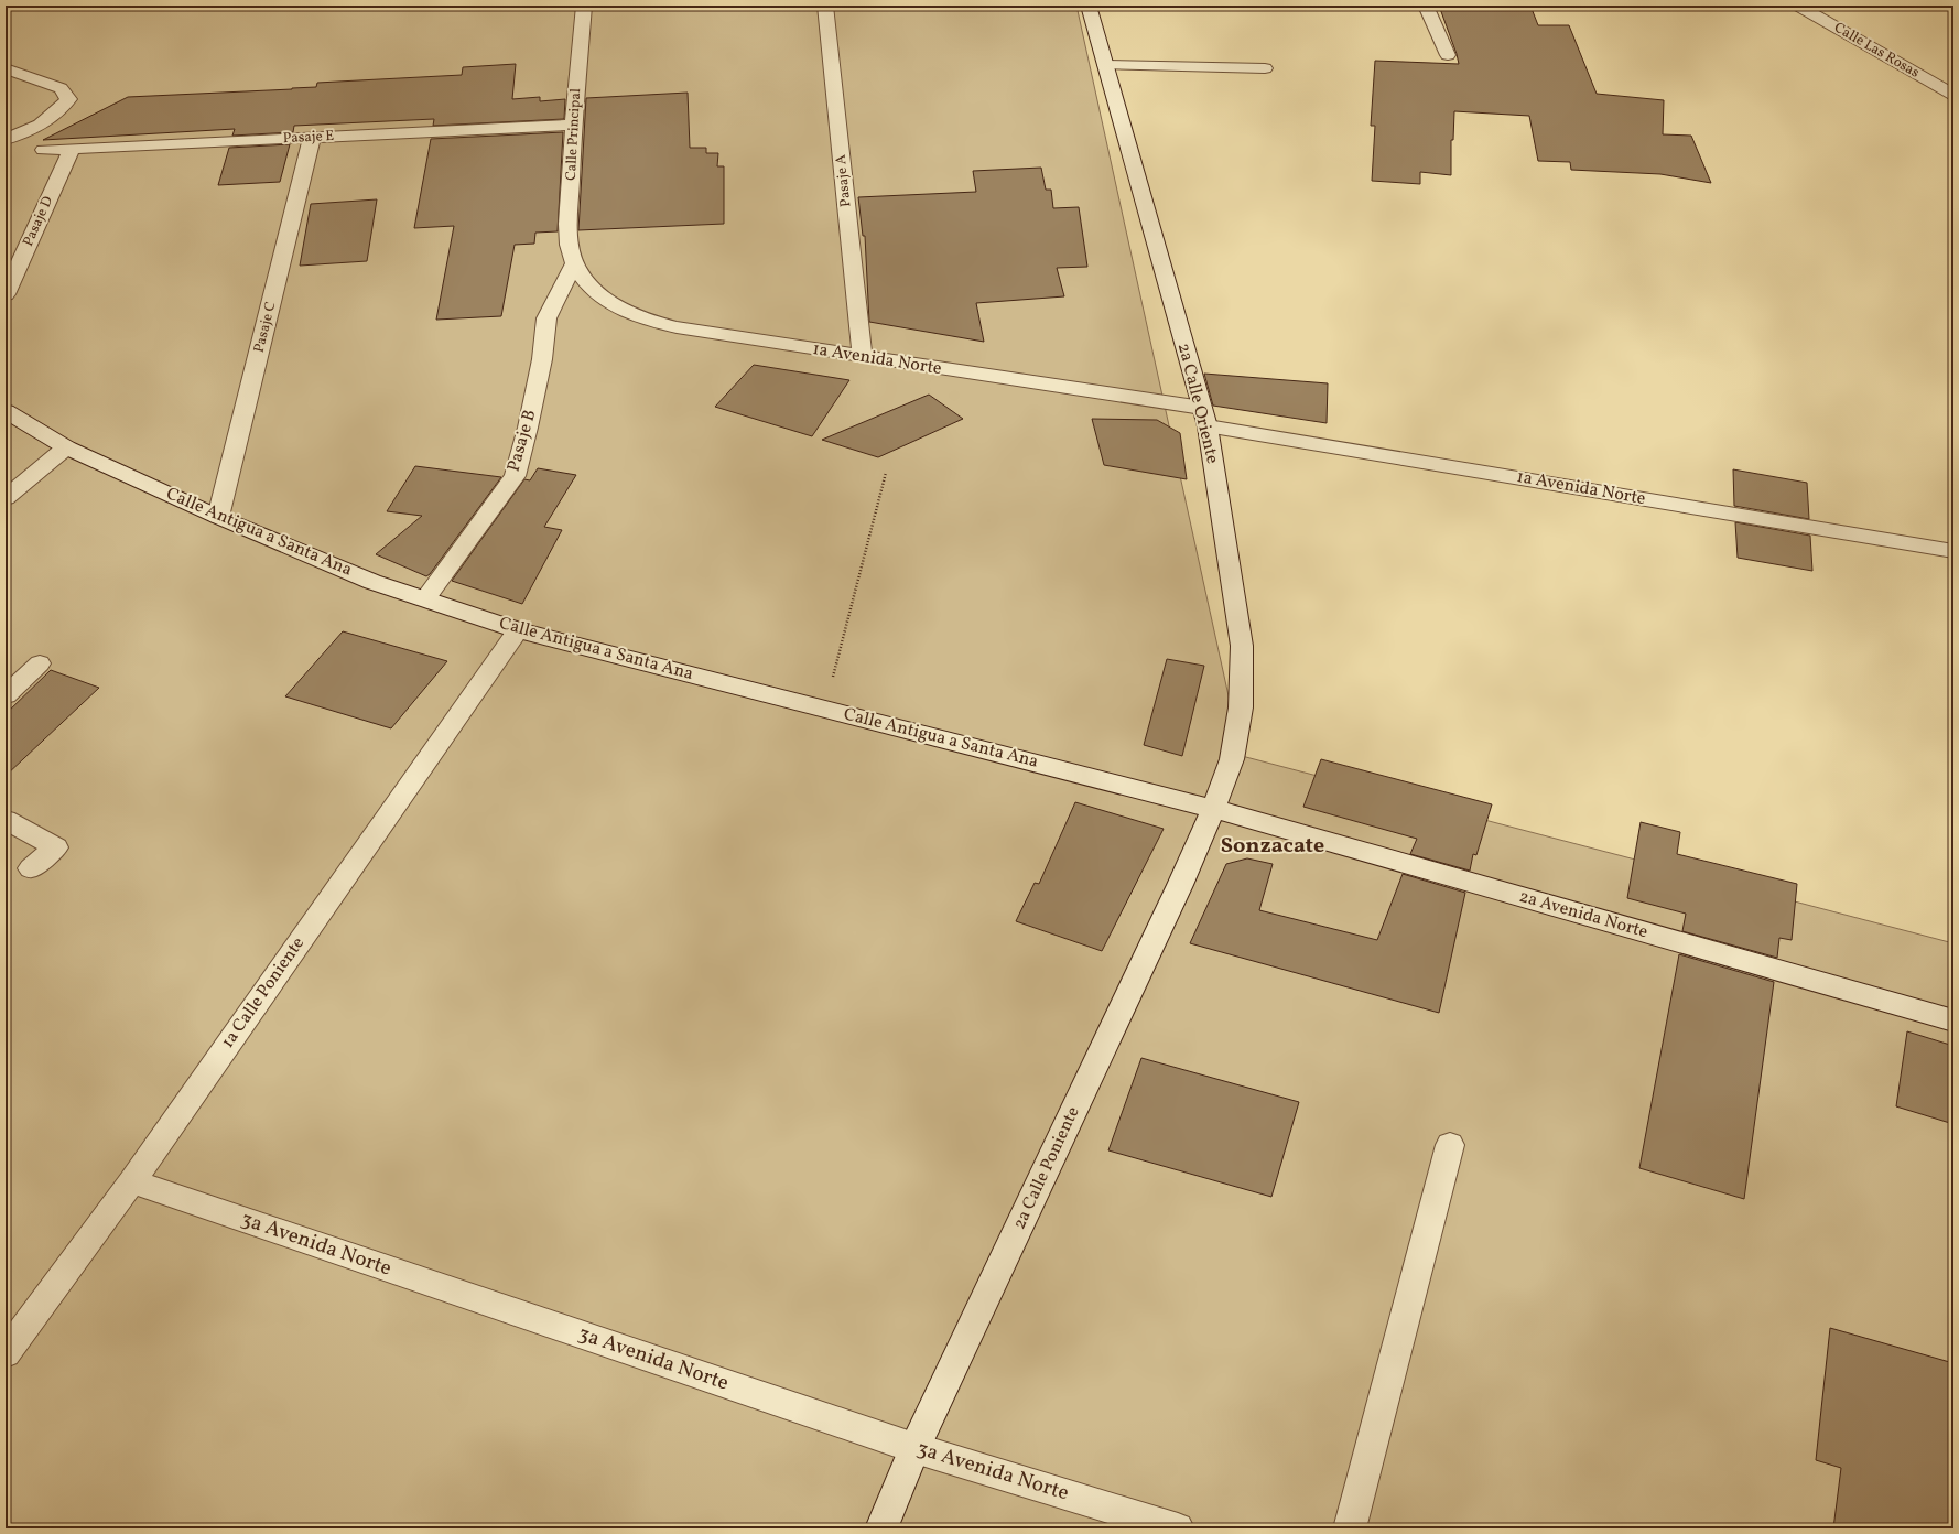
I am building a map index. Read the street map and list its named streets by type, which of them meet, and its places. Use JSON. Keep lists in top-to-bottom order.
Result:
{
  "streets": {
    "street": [
      "Calle Las Rosas",
      "Calle Principal",
      "Pasaje E",
      "Pasaje A",
      "Pasaje D",
      "Pasaje C",
      "1a Avenida Norte",
      "2a Calle Oriente",
      "Pasaje B",
      "Calle Antigua a Santa Ana",
      "2a Avenida Norte",
      "1a Calle Poniente",
      "2a Calle Poniente",
      "3a Avenida Norte"
    ]
  },
  "crossings": [
    ["Calle Principal", "Pasaje E"],
    ["Calle Principal", "1a Avenida Norte"],
    ["Calle Principal", "Pasaje B"],
    ["Pasaje E", "Pasaje D"],
    ["Pasaje E", "Pasaje C"],
    ["Pasaje A", "1a Avenida Norte"],
    ["Pasaje C", "Calle Antigua a Santa Ana"],
    ["1a Avenida Norte", "2a Calle Oriente"],
    ["1a Avenida Norte", "Pasaje B"],
    ["2a Calle Oriente", "Calle Antigua a Santa Ana"],
    ["2a Calle Oriente", "2a Avenida Norte"],
    ["2a Calle Oriente", "2a Calle Poniente"],
    ["Pasaje B", "Calle Antigua a Santa Ana"],
    ["Calle Antigua a Santa Ana", "2a Avenida Norte"],
    ["Calle Antigua a Santa Ana", "1a Calle Poniente"],
    ["Calle Antigua a Santa Ana", "2a Calle Poniente"],
    ["2a Avenida Norte", "2a Calle Poniente"],
    ["1a Calle Poniente", "3a Avenida Norte"],
    ["2a Calle Poniente", "3a Avenida Norte"]
  ],
  "districts": ["Sonzacate"]
}
